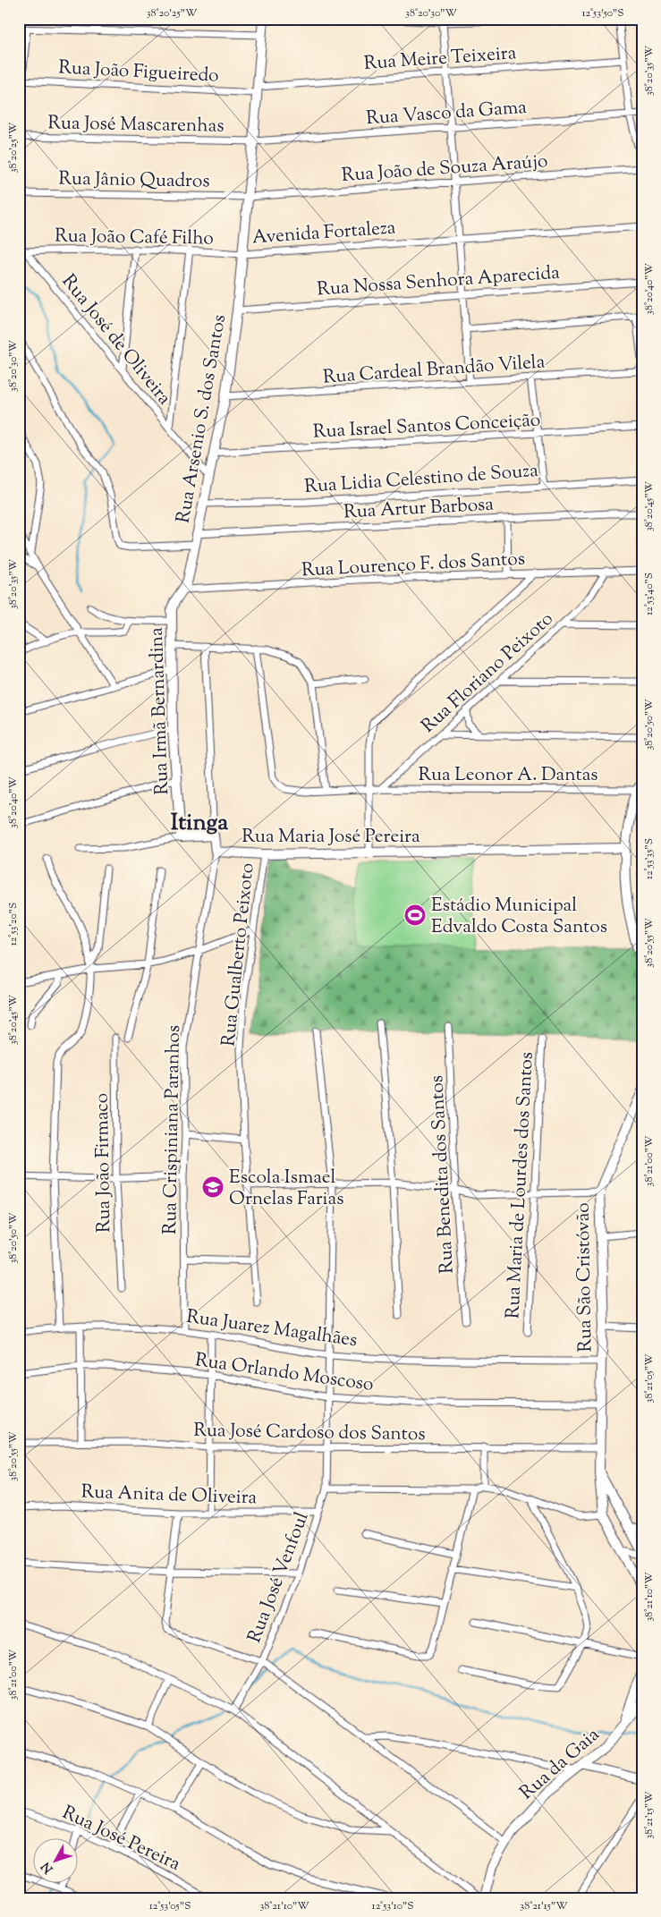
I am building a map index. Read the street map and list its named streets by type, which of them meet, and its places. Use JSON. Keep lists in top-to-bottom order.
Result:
{
  "streets": {
    "main road": [
      "Avenida Fortaleza",
      "Rua Arsenio S. dos Santos",
      "Rua Irmã Bernardina",
      "Rua Maria José Pereira",
      "Rua São Cristóvão",
      "Rua da Gaia"
    ],
    "street": [
      "Rua Meire Teixeira",
      "Rua João Figueiredo",
      "Rua Vasco da Gama",
      "Rua José Mascarenhas",
      "Rua João de Souza Araújo",
      "Rua Jânio Quadros",
      "Rua João Café Filho",
      "Rua Nossa Senhora Aparecida",
      "Rua José de Oliveira",
      "Rua Cardeal Brandão Vilela",
      "Rua Israel Santos Conceição",
      "Rua Lidia Celestino de Souza",
      "Rua Artur Barbosa",
      "Rua Lourenço F. dos Santos",
      "Rua Floriano Peixoto",
      "Rua Leonor A. Dantas",
      "Rua Gualberto Peixoto",
      "Rua Crispiniana Paranhos",
      "Rua João Firmaco",
      "Rua Benedita dos Santos",
      "Rua Maria de Lourdes dos Santos",
      "Rua Juarez Magalhães",
      "Rua Orlando Moscoso",
      "Rua José Cardoso dos Santos",
      "Rua Anita de Oliveira",
      "Rua José Venfoul",
      "Rua José Pereira"
    ]
  },
  "crossings": [
    ["Rua Meire Teixeira", "Rua João Figueiredo"],
    ["Rua Meire Teixeira", "Avenida Fortaleza"],
    ["Rua João Figueiredo", "Avenida Fortaleza"],
    ["Rua Vasco da Gama", "Rua José Mascarenhas"],
    ["Rua Vasco da Gama", "Avenida Fortaleza"],
    ["Rua José Mascarenhas", "Avenida Fortaleza"],
    ["Rua João de Souza Araújo", "Rua Jânio Quadros"],
    ["Rua João de Souza Araújo", "Avenida Fortaleza"],
    ["Rua Jânio Quadros", "Avenida Fortaleza"],
    ["Avenida Fortaleza", "Rua João Café Filho"],
    ["Avenida Fortaleza", "Rua Arsenio S. dos Santos"],
    ["Rua João Café Filho", "Rua José de Oliveira"],
    ["Rua João Café Filho", "Rua Arsenio S. dos Santos"],
    ["Rua Nossa Senhora Aparecida", "Rua Arsenio S. dos Santos"],
    ["Rua José de Oliveira", "Rua Arsenio S. dos Santos"],
    ["Rua Cardeal Brandão Vilela", "Rua Arsenio S. dos Santos"],
    ["Rua Arsenio S. dos Santos", "Rua Israel Santos Conceição"],
    ["Rua Arsenio S. dos Santos", "Rua Lidia Celestino de Souza"],
    ["Rua Arsenio S. dos Santos", "Rua Artur Barbosa"],
    ["Rua Arsenio S. dos Santos", "Rua Lourenço F. dos Santos"],
    ["Rua Arsenio S. dos Santos", "Rua Irmã Bernardina"],
    ["Rua Lourenço F. dos Santos", "Rua Floriano Peixoto"],
    ["Rua Lourenço F. dos Santos", "Rua Irmã Bernardina"],
    ["Rua Floriano Peixoto", "Rua Leonor A. Dantas"],
    ["Rua Maria José Pereira", "Rua Gualberto Peixoto"],
    ["Rua Maria José Pereira", "Rua Crispiniana Paranhos"],
    ["Rua Crispiniana Paranhos", "Rua Juarez Magalhães"],
    ["Rua São Cristóvão", "Rua Juarez Magalhães"],
    ["Rua São Cristóvão", "Rua Orlando Moscoso"],
    ["Rua São Cristóvão", "Rua José Cardoso dos Santos"],
    ["Rua Juarez Magalhães", "Rua José Venfoul"],
    ["Rua Orlando Moscoso", "Rua José Venfoul"],
    ["Rua José Cardoso dos Santos", "Rua José Venfoul"],
    ["Rua Anita de Oliveira", "Rua José Venfoul"]
  ],
  "districts": ["Itinga"],
  "places": {
    "sports": ["Estádio Municipal Edvaldo Costa Santos"],
    "school or university": ["Escola Ismael Ornelas Farias"]
  },
  "north": "bottom left",
  "coordinates": [
    "38°20'25\"W",
    "38°20'30\"W",
    "12°53'50\"S",
    "38°20'35\"W",
    "38°20'40\"W",
    "38°20'45\"W",
    "12°53'40\"S",
    "38°20'50\"W",
    "12°53'35\"S",
    "12°53'20\"S",
    "38°20'55\"W",
    "38°21'00\"W",
    "38°21'05\"W",
    "38°21'10\"W",
    "38°21'15\"W",
    "12°53'05\"S",
    "12°53'10\"S"
  ]
}
